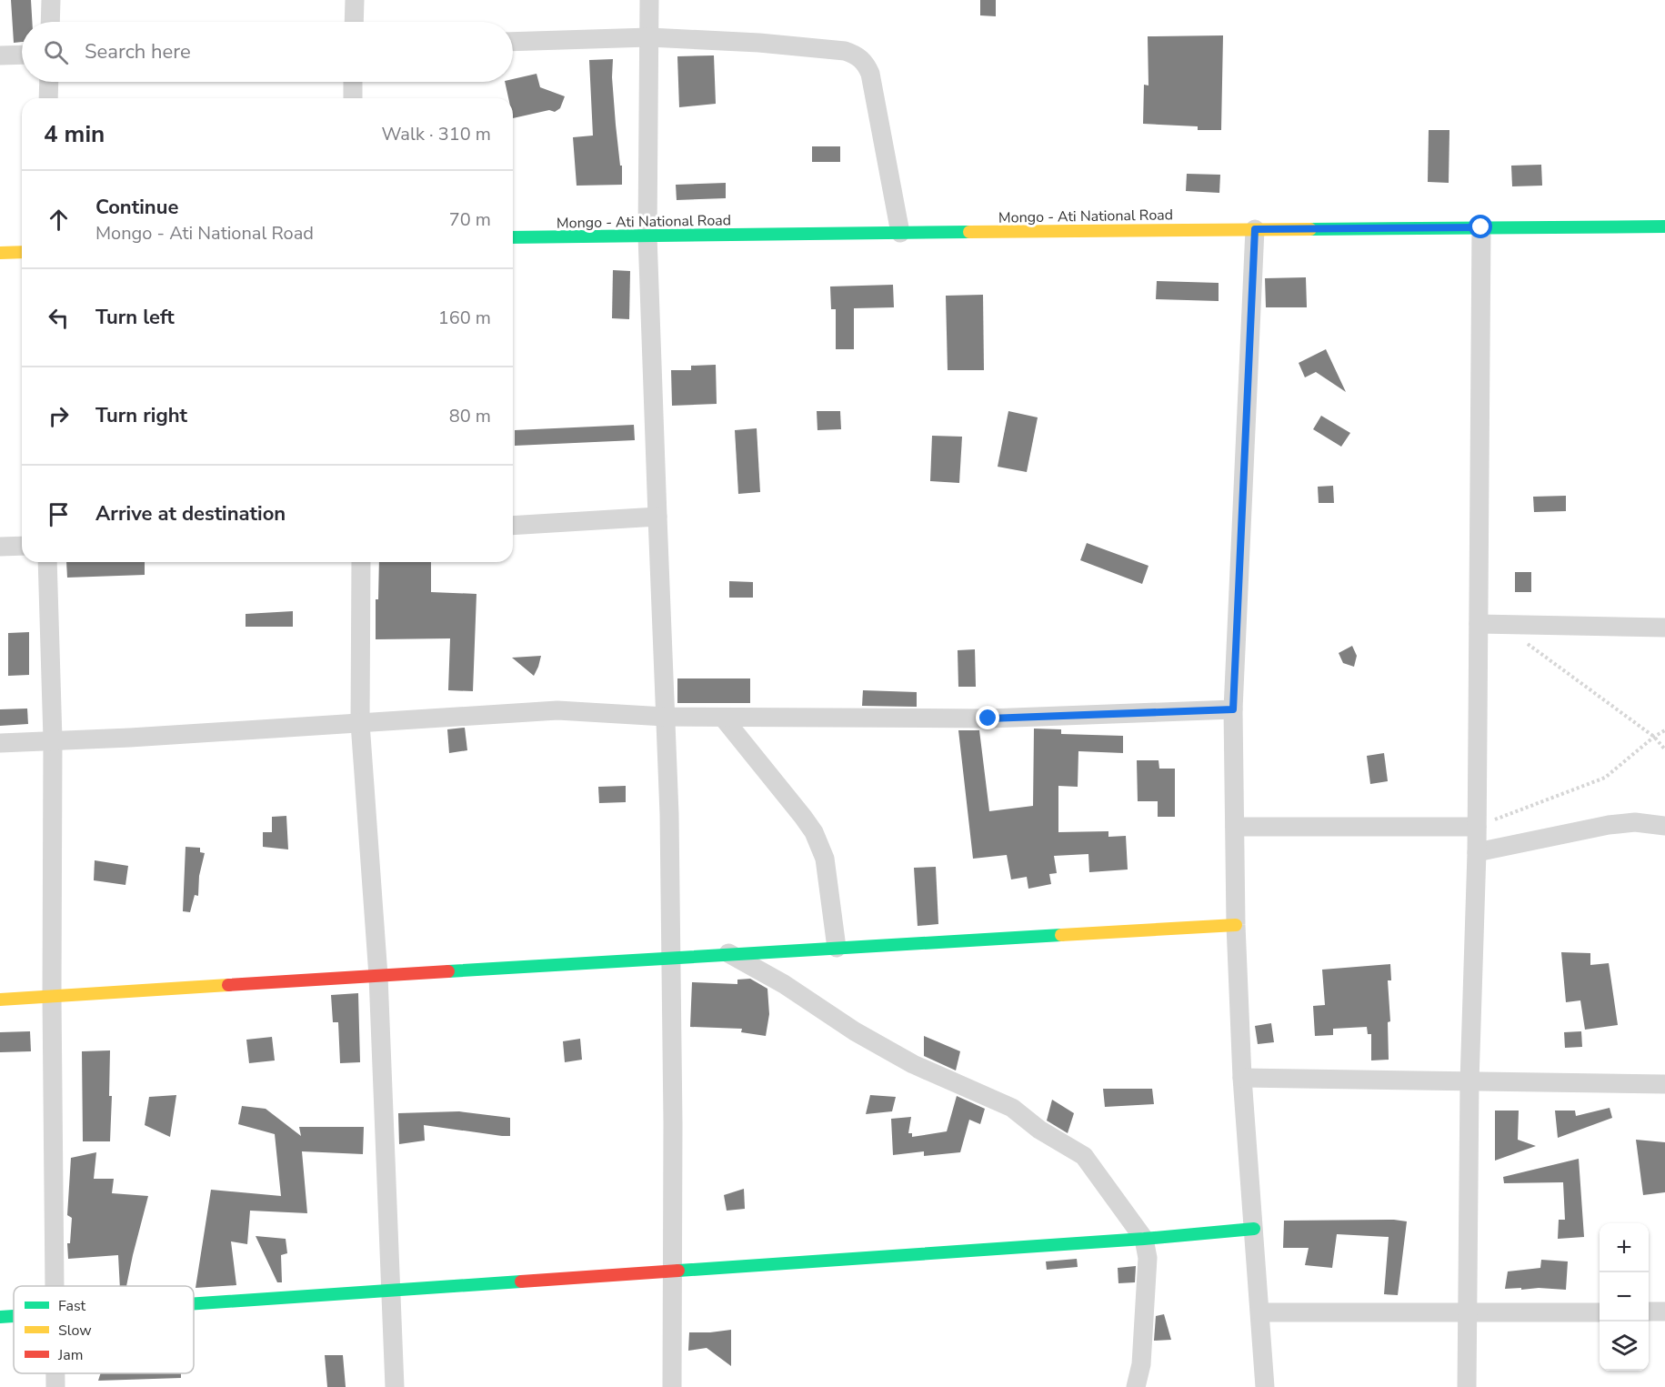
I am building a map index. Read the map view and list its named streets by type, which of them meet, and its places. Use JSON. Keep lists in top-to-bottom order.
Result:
{
  "streets": {
    "street": ["Mongo - Ati National Road"]
  },
  "legend": ["Fast", "Slow", "Jam"],
  "page": {
    "search": "Search here",
    "heading": ["4 min", "Walk · 310 m"],
    "list": [
      ["Continue", "Mongo - Ati National Road", "70 m"],
      ["Turn left", "160 m"],
      ["Turn right", "80 m"],
      "Arrive at destination"
    ],
    "map_buttons": ["+", "−"]
  }
}
